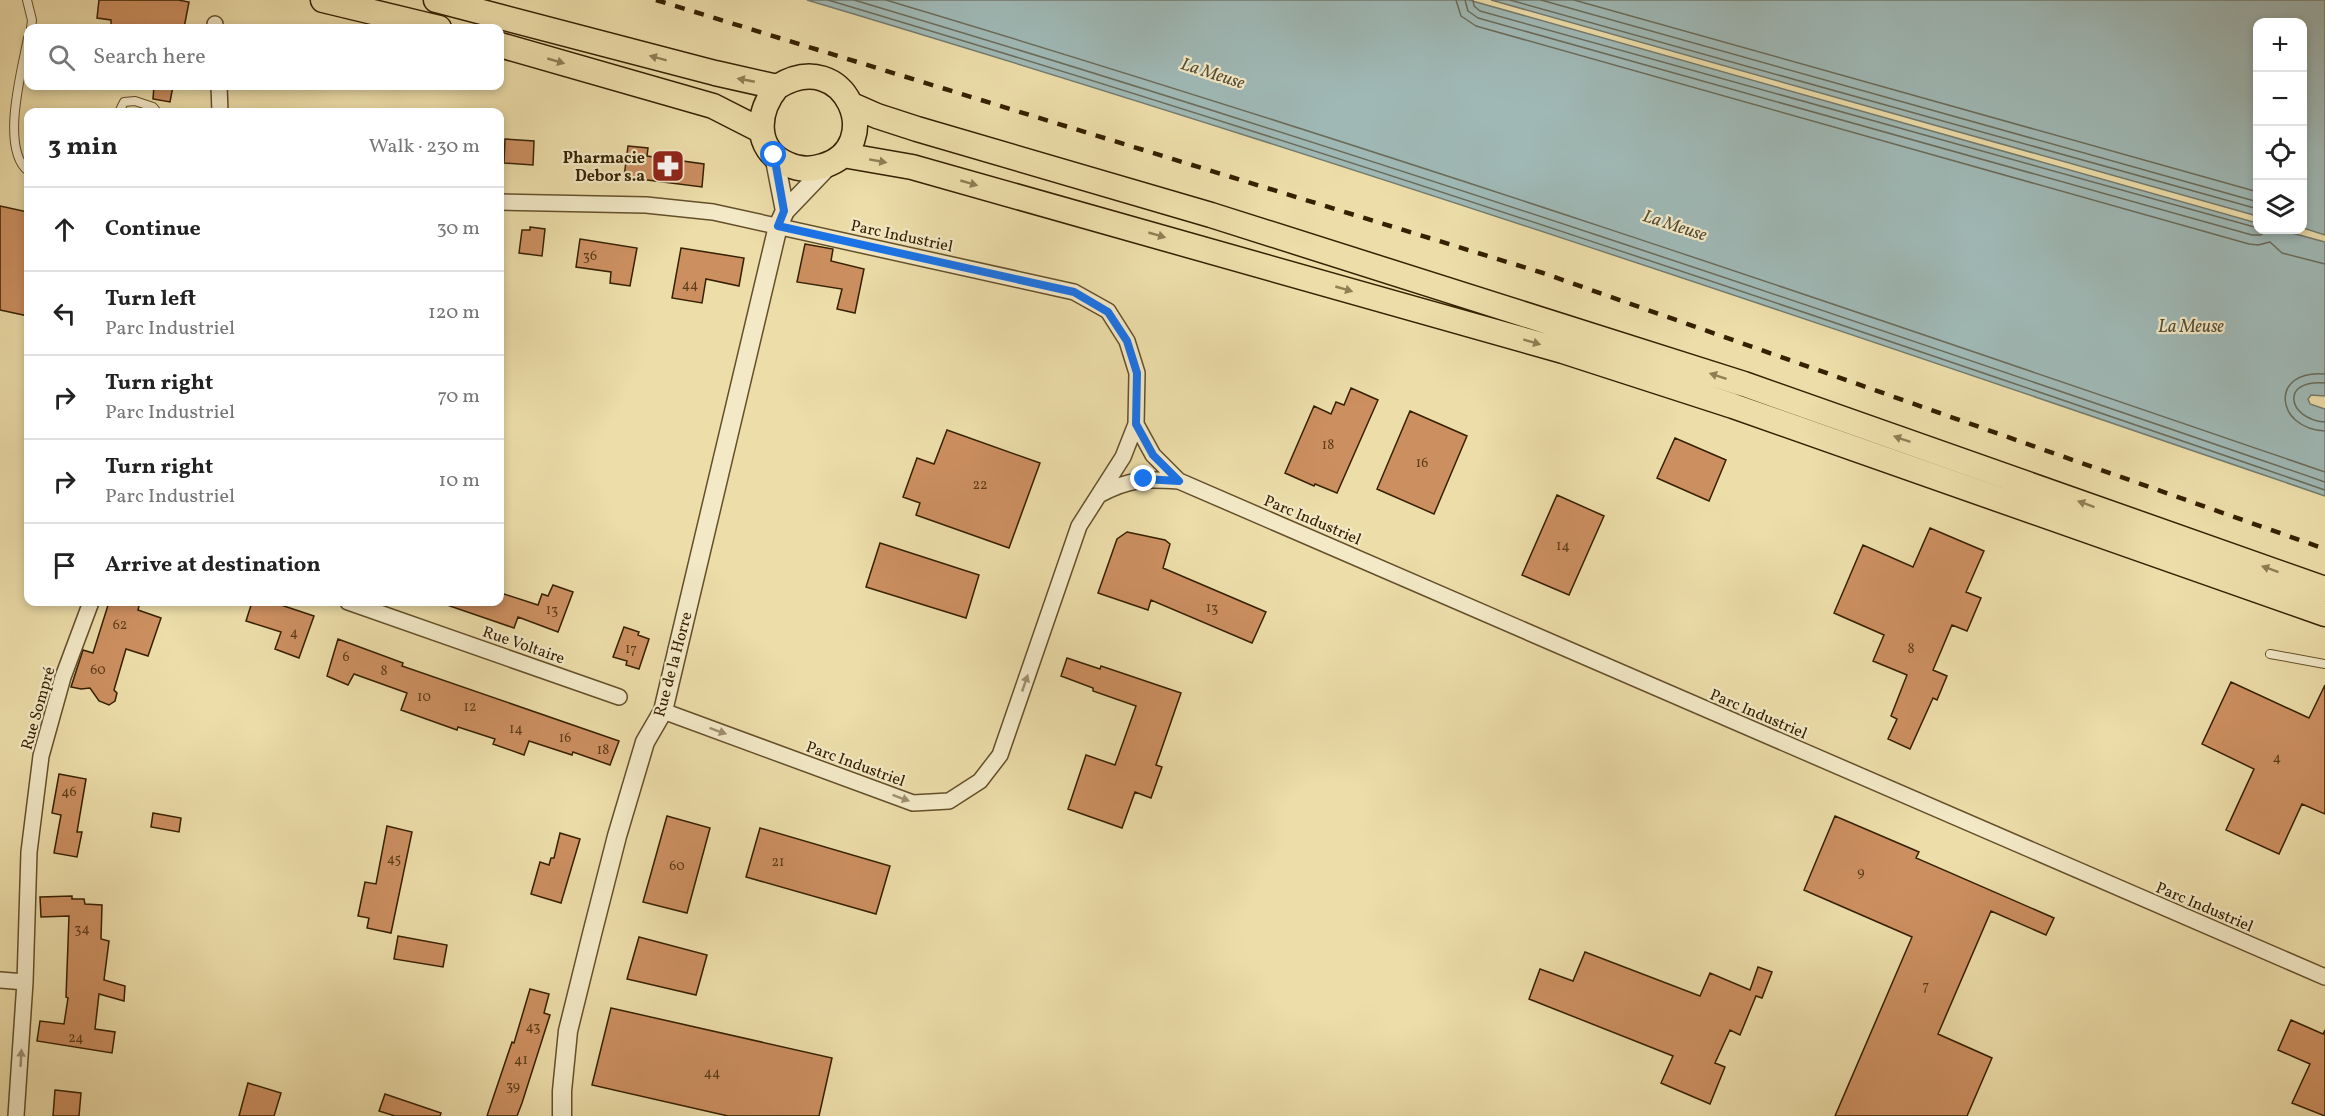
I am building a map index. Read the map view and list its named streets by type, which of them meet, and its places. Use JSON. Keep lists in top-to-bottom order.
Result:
{
  "streets": {
    "street": [
      "Parc Industriel",
      "Rue Voltaire",
      "Rue de la Horre",
      "Rue Sompré"
    ]
  },
  "crossings": [
    ["Parc Industriel", "Rue de la Horre"]
  ],
  "water": ["La Meuse"],
  "places": {
    "pharmacy": ["Pharmacie Debor s.a"]
  },
  "house_numbers": [
    "36",
    "44",
    "18",
    "16",
    "22",
    "14",
    "13",
    "13",
    "62",
    "4",
    "17",
    "8",
    "6",
    "60",
    "8",
    "10",
    "12",
    "14",
    "16",
    "18",
    "4",
    "46",
    "45",
    "21",
    "60",
    "9",
    "34",
    "7",
    "43",
    "24",
    "41",
    "44",
    "39"
  ],
  "page": {
    "map_buttons": ["+", "−"],
    "search": "Search here",
    "heading": ["3 min", "Walk · 230 m"],
    "list": [
      ["Continue", "30 m"],
      ["Turn left", "Parc Industriel", "120 m"],
      ["Turn right", "Parc Industriel", "70 m"],
      ["Turn right", "Parc Industriel", "10 m"],
      "Arrive at destination"
    ]
  }
}
